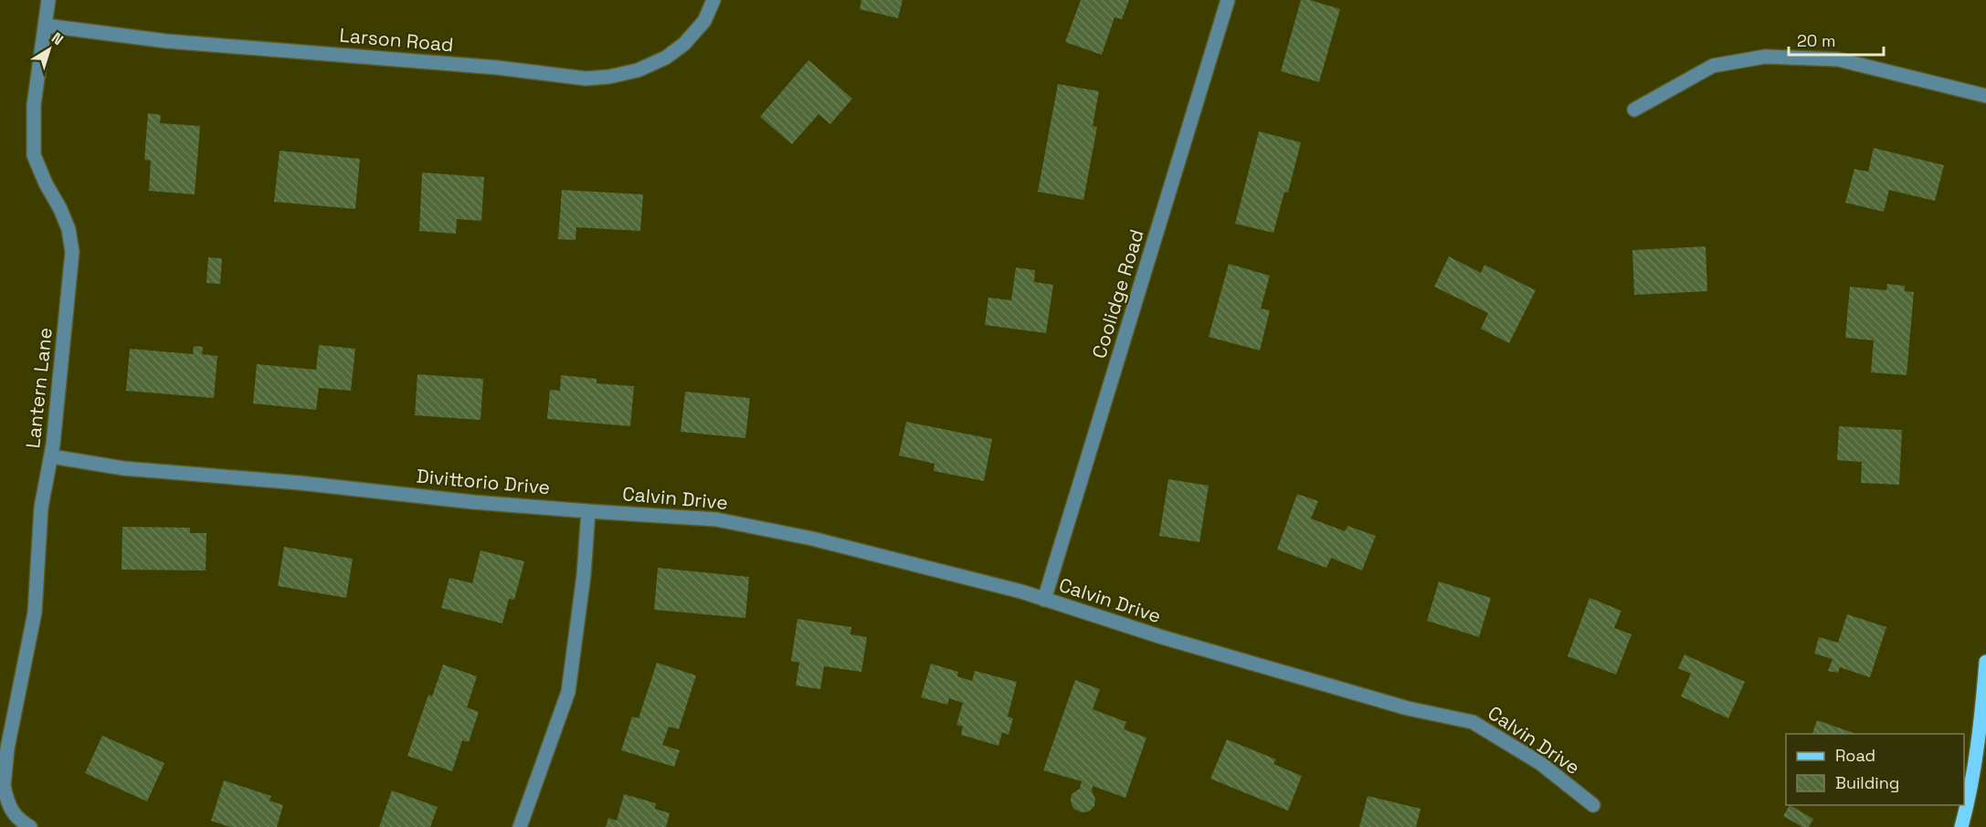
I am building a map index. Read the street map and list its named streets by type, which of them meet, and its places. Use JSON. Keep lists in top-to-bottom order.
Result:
{
  "streets": {
    "street": [
      "Larson Road",
      "Coolidge Road",
      "Lantern Lane",
      "Divittorio Drive",
      "Calvin Drive"
    ]
  },
  "crossings": [
    ["Larson Road", "Lantern Lane"],
    ["Coolidge Road", "Calvin Drive"],
    ["Lantern Lane", "Divittorio Drive"],
    ["Divittorio Drive", "Calvin Drive"]
  ],
  "legend": ["Road", "Building"],
  "scale_bar": "20 m",
  "north": "top right"
}
